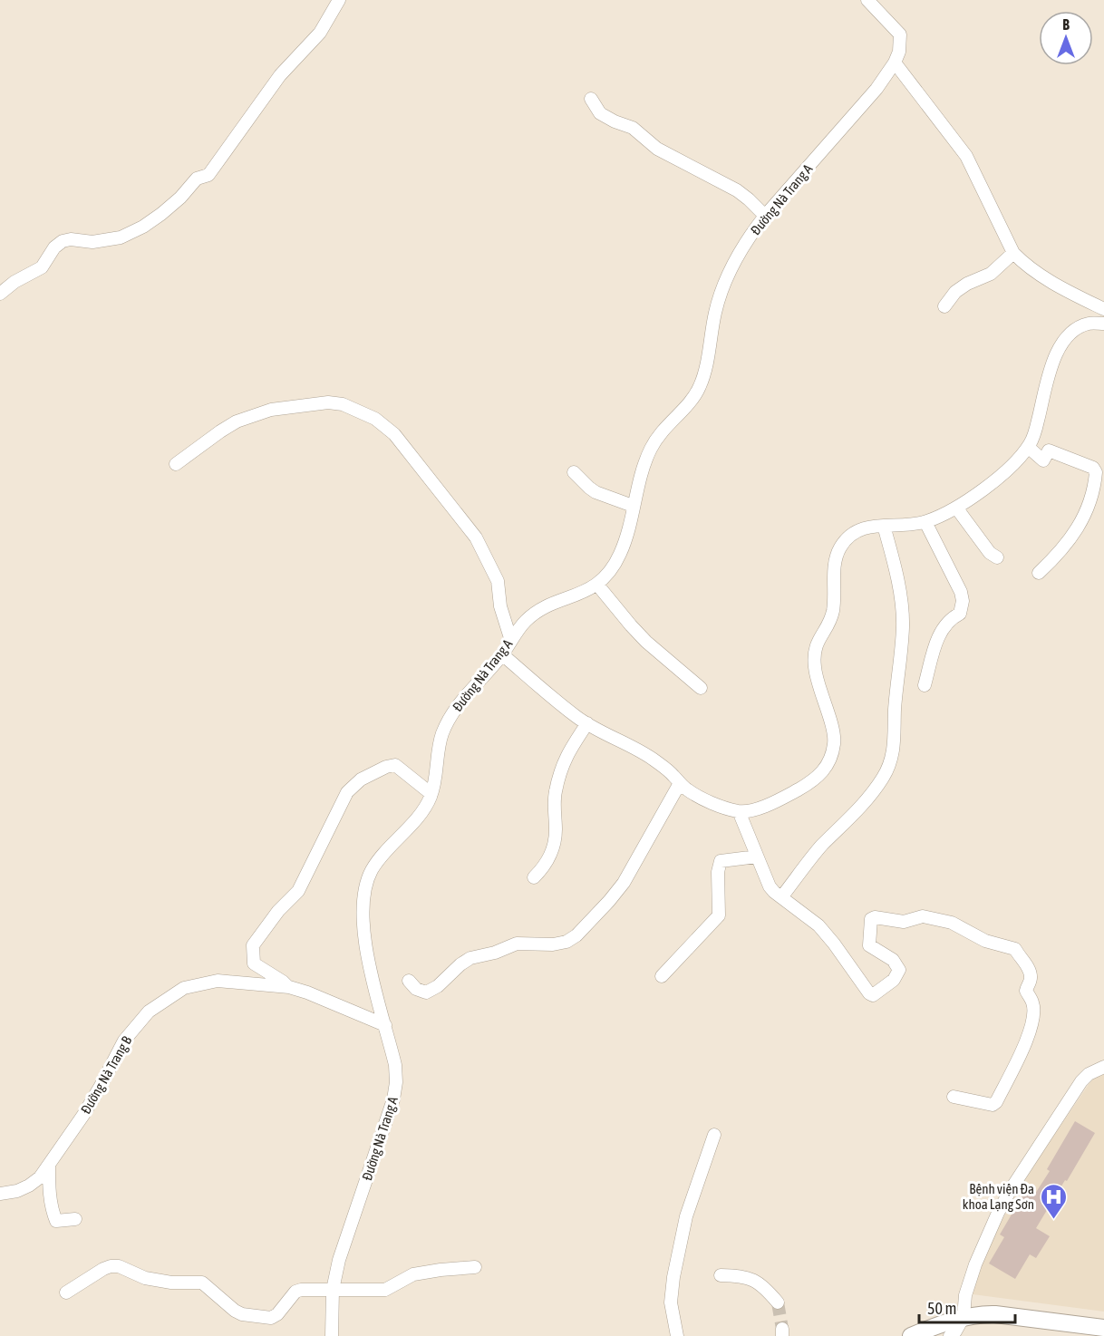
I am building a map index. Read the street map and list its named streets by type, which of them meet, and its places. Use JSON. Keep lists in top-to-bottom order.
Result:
{
  "streets": {
    "street": ["Đường Nà Trang A", "Đường Nà Trang B"]
  },
  "crossings": [
    ["Đường Nà Trang A", "Đường Nà Trang B"]
  ],
  "places": {
    "hospital": ["Bệnh viện Đa khoa Lạng Sơn"]
  },
  "scale_bar": "50 m",
  "north": "top"
}
